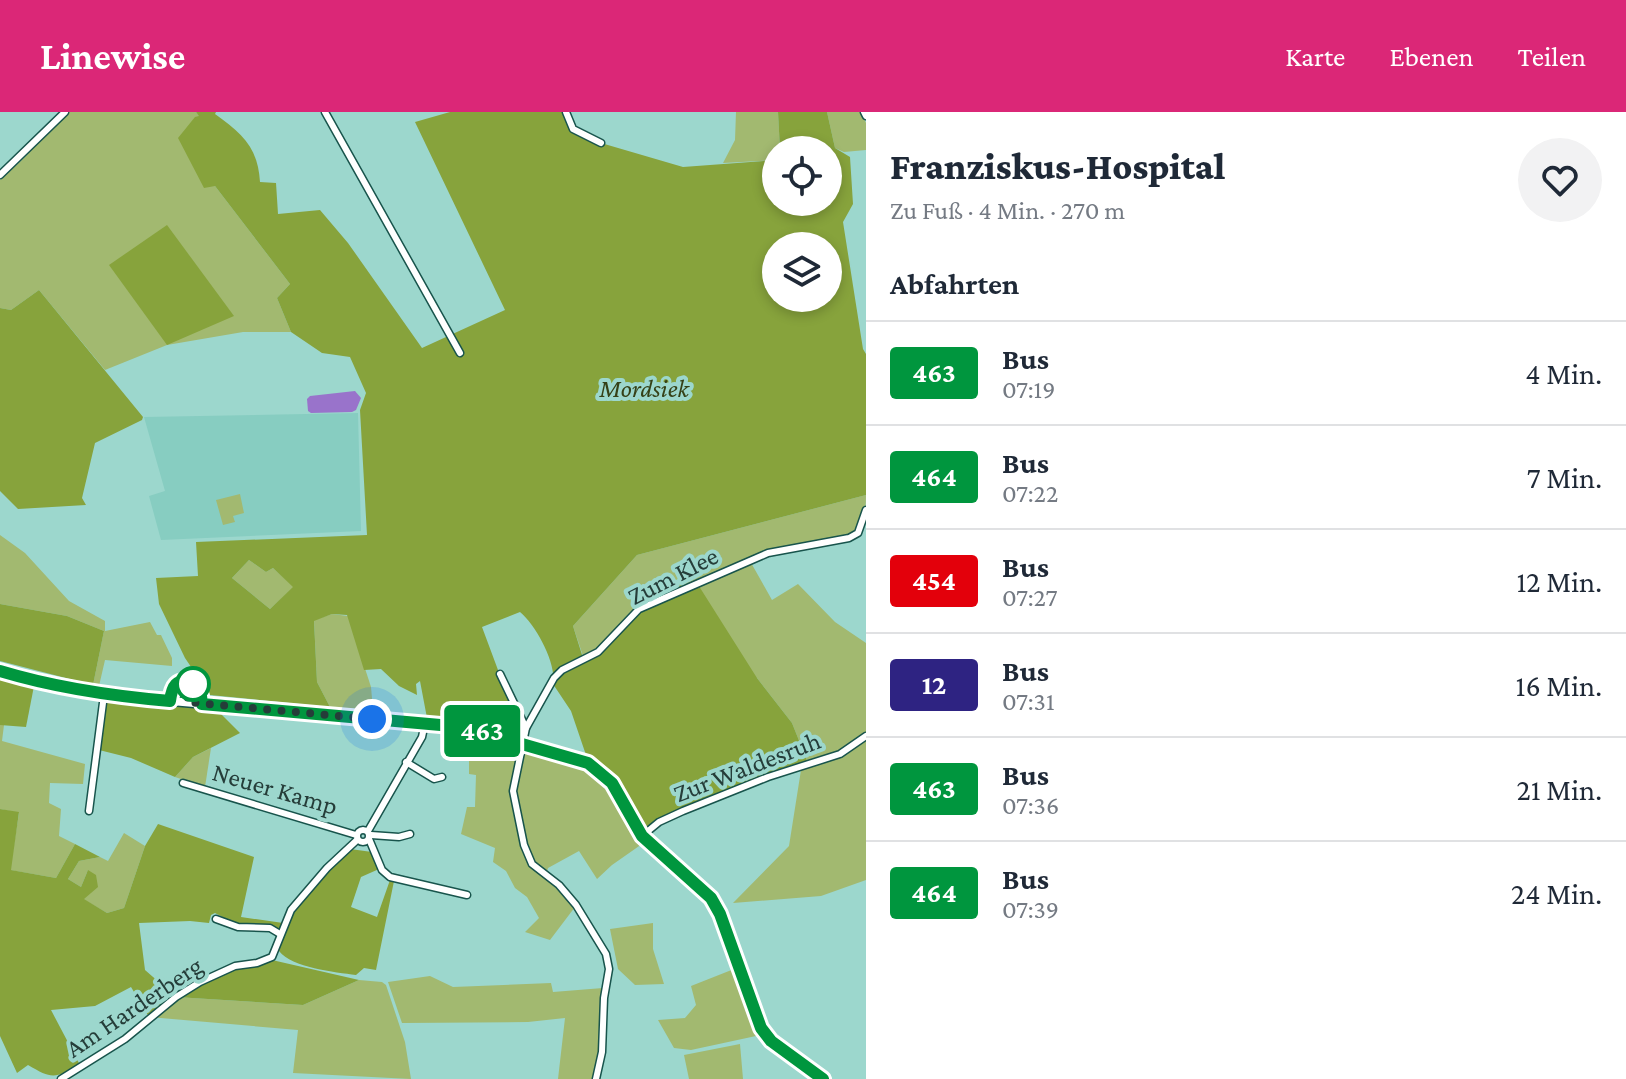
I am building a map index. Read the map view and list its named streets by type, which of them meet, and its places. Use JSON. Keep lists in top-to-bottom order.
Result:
{
  "streets": {
    "street": [
      "Zum Klee",
      "Zur Waldesruh",
      "Neuer Kamp",
      "Am Harderberg"
    ]
  },
  "crossings": [
    ["Neuer Kamp", "Am Harderberg"]
  ],
  "parks": ["Mordsiek"],
  "lines": ["bus line 463"],
  "page": {
    "header": "Linewise",
    "nav": ["Karte", "Ebenen", "Teilen"],
    "on_map": "463",
    "heading": [
      ["Franziskus-Hospital", "Zu Fuß · 4 Min. · 270 m"],
      "Abfahrten"
    ],
    "list": [
      {
        "mark": "463",
        "name": "Bus",
        "note": "07:19",
        "value": "4 Min."
      },
      {
        "mark": "464",
        "name": "Bus",
        "note": "07:22",
        "value": "7 Min."
      },
      {
        "mark": "454",
        "name": "Bus",
        "note": "07:27",
        "value": "12 Min."
      },
      {
        "mark": "12",
        "name": "Bus",
        "note": "07:31",
        "value": "16 Min."
      },
      {
        "mark": "463",
        "name": "Bus",
        "note": "07:36",
        "value": "21 Min."
      },
      {
        "mark": "464",
        "name": "Bus",
        "note": "07:39",
        "value": "24 Min."
      }
    ]
  }
}
